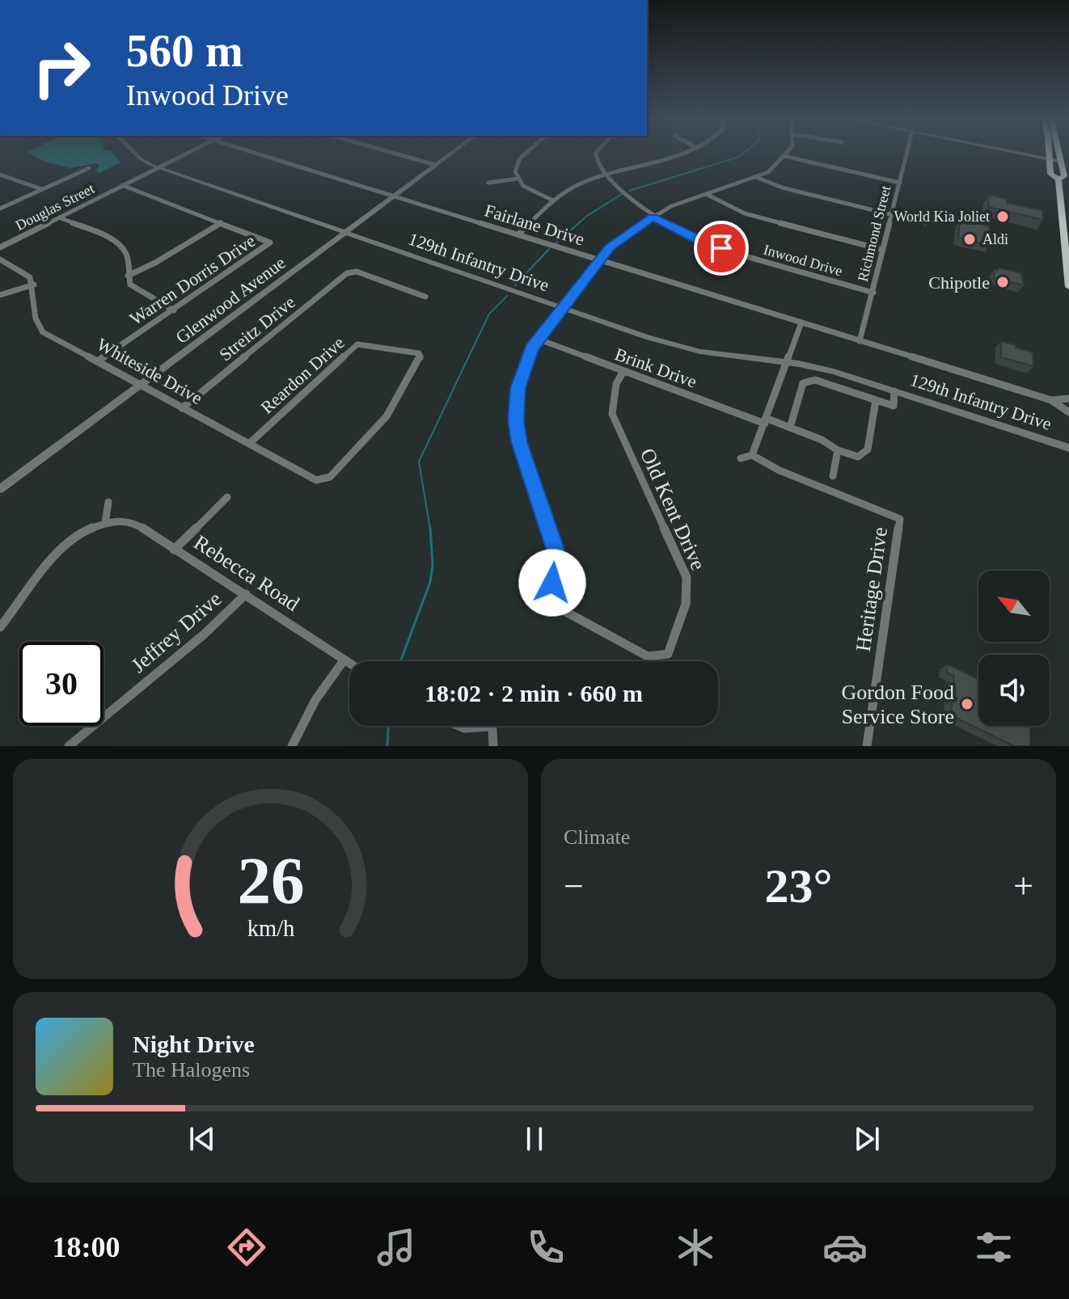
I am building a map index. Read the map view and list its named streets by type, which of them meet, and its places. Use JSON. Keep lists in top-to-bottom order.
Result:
{
  "streets": {
    "street": [
      "Douglas Street",
      "Fairlane Drive",
      "Richmond Street",
      "Inwood Drive",
      "129th Infantry Drive",
      "Warren Dorris Drive",
      "Glenwood Avenue",
      "Streitz Drive",
      "Brink Drive",
      "Whiteside Drive",
      "Reardon Drive",
      "Old Kent Drive",
      "Rebecca Road",
      "Heritage Drive",
      "Jeffrey Drive"
    ]
  },
  "crossings": [
    ["Douglas Street", "129th Infantry Drive"],
    ["Fairlane Drive", "Richmond Street"],
    ["Fairlane Drive", "Glenwood Avenue"],
    ["Richmond Street", "Inwood Drive"],
    ["129th Infantry Drive", "Glenwood Avenue"],
    ["Warren Dorris Drive", "Whiteside Drive"],
    ["Glenwood Avenue", "Whiteside Drive"],
    ["Streitz Drive", "Whiteside Drive"],
    ["Brink Drive", "Old Kent Drive"],
    ["Whiteside Drive", "Reardon Drive"],
    ["Rebecca Road", "Jeffrey Drive"]
  ],
  "places": [
    "World Kia Joliet",
    "Aldi",
    "Chipotle",
    "Gordon Food Service Store"
  ],
  "north": "top left",
  "page": {
    "turn": ["560 m", "Inwood Drive"],
    "limit": "30",
    "trip": "18:02 · 2 min · 660 m",
    "tile": "Climate",
    "heat": ["−", "23°", "+"],
    "song": ["Night Drive", "The Halogens"],
    "tabs": "18:00",
    "gauge": ["26", "km/h"]
  }
}
